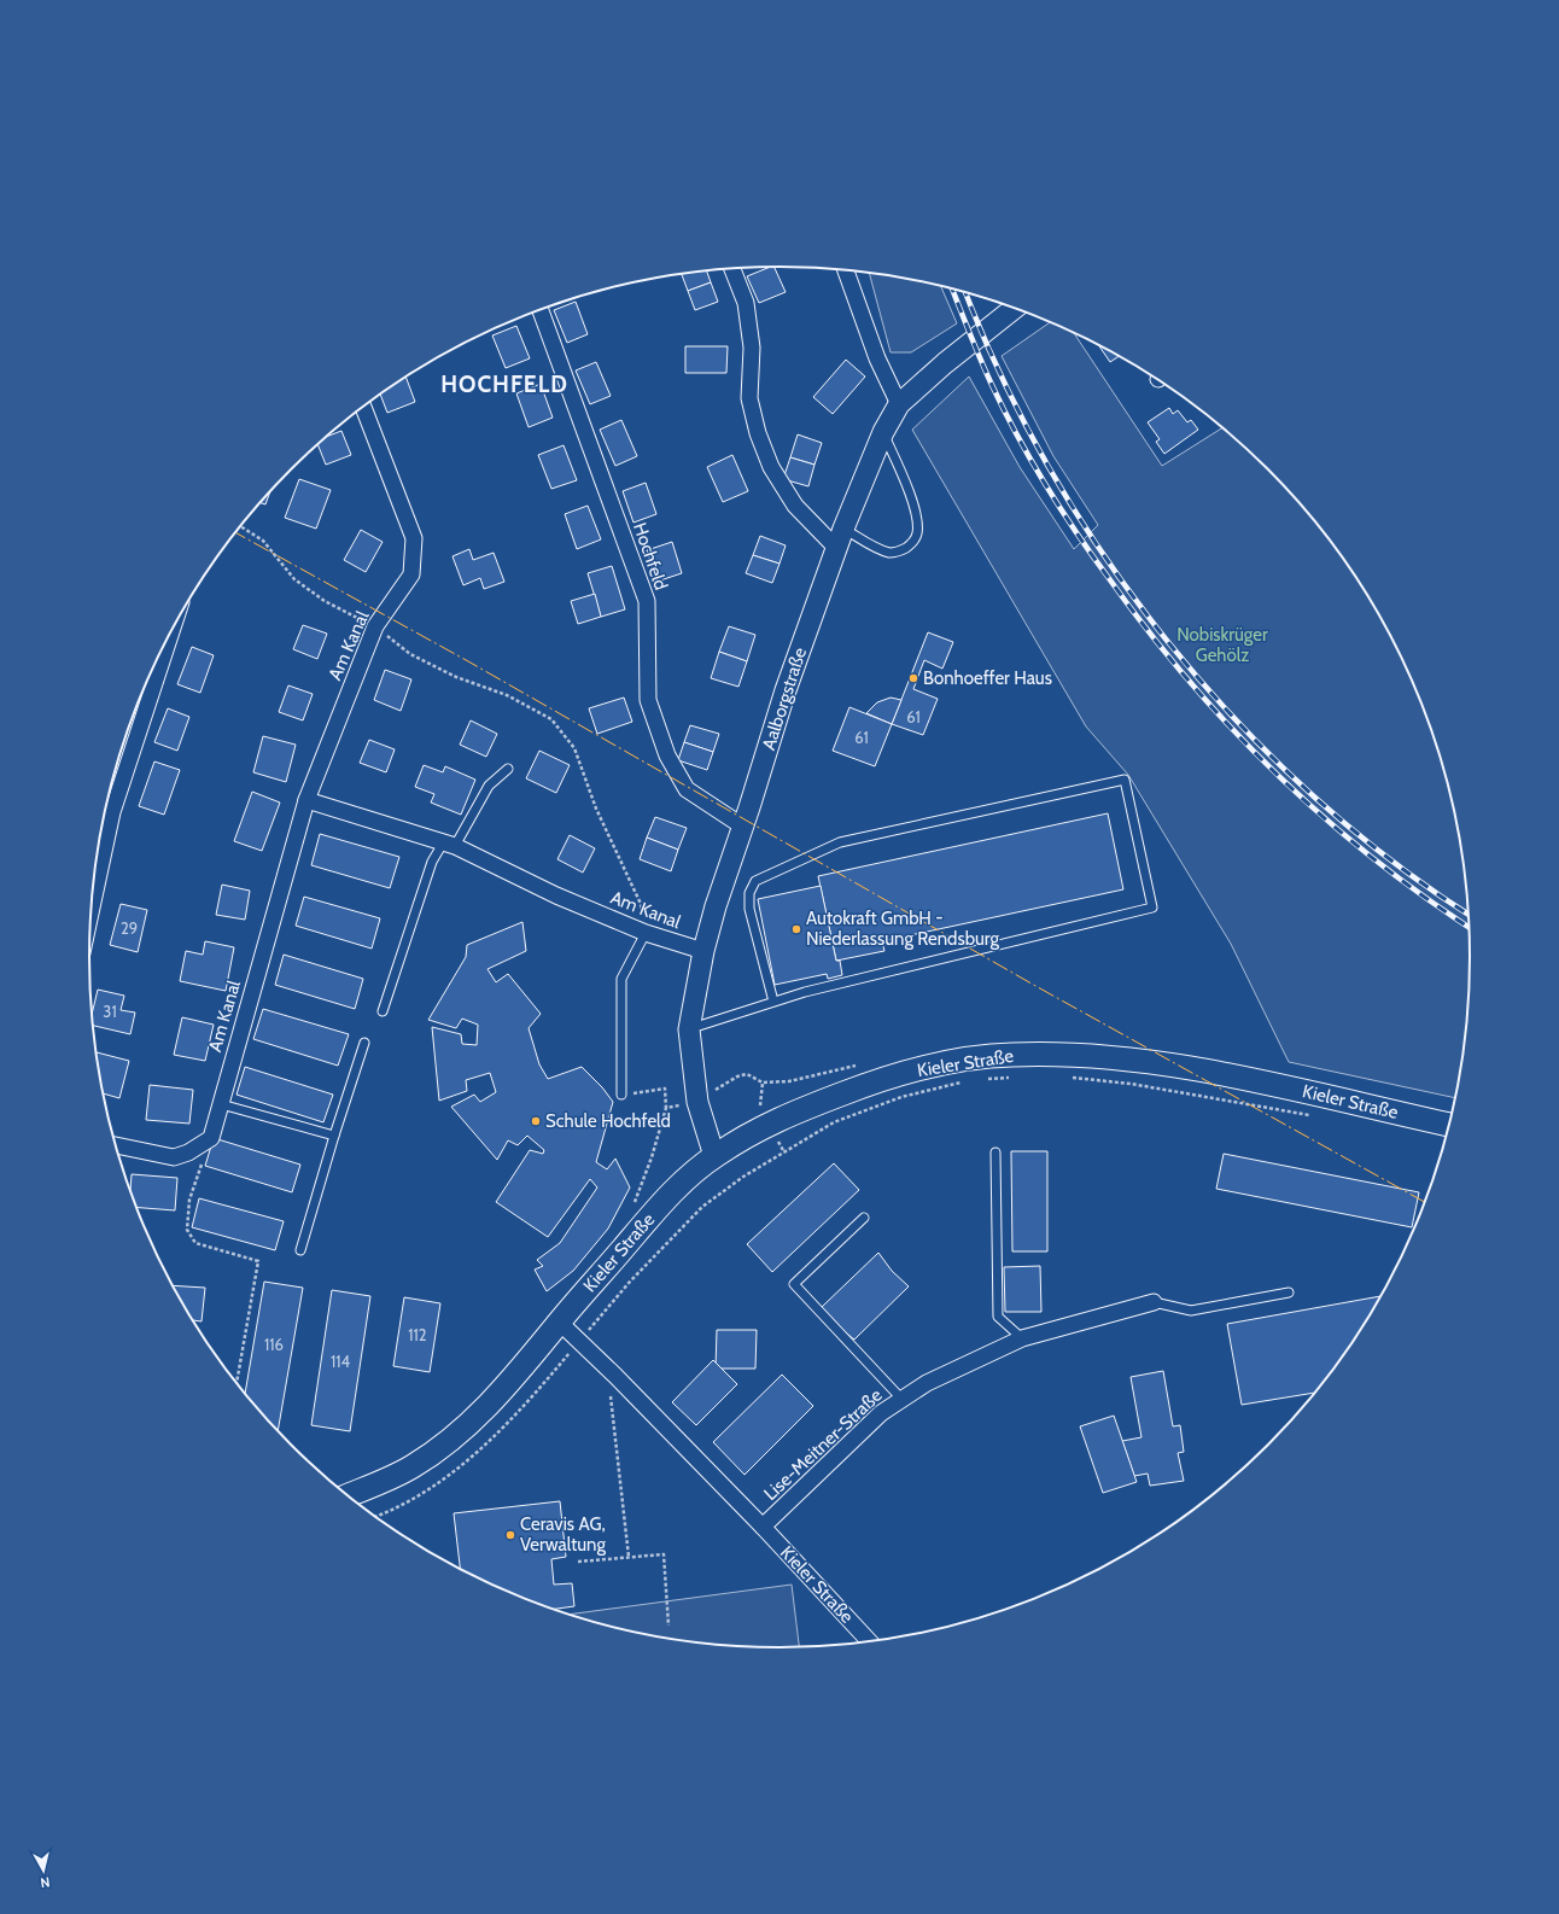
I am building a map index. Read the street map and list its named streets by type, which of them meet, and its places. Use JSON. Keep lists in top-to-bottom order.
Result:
{
  "streets": {
    "main road": ["Kieler Straße"],
    "street": [
      "Hochfeld",
      "Am Kanal",
      "Aalborgstraße",
      "Lise-Meitner-Straße"
    ]
  },
  "crossings": [
    ["Hochfeld", "Aalborgstraße"],
    ["Am Kanal", "Aalborgstraße"],
    ["Aalborgstraße", "Kieler Straße"],
    ["Kieler Straße", "Lise-Meitner-Straße"]
  ],
  "districts": ["HOCHFELD"],
  "parks": ["Nobiskrüger Gehölz"],
  "places": [
    "Bonhoeffer Haus",
    "Autokraft GmbH - Niederlassung Rendsburg",
    "Schule Hochfeld",
    "Ceravis AG, Verwaltung"
  ],
  "house_numbers": [
    "61",
    "61",
    "29",
    "31",
    "112",
    "116",
    "114"
  ],
  "north": "bottom"
}
